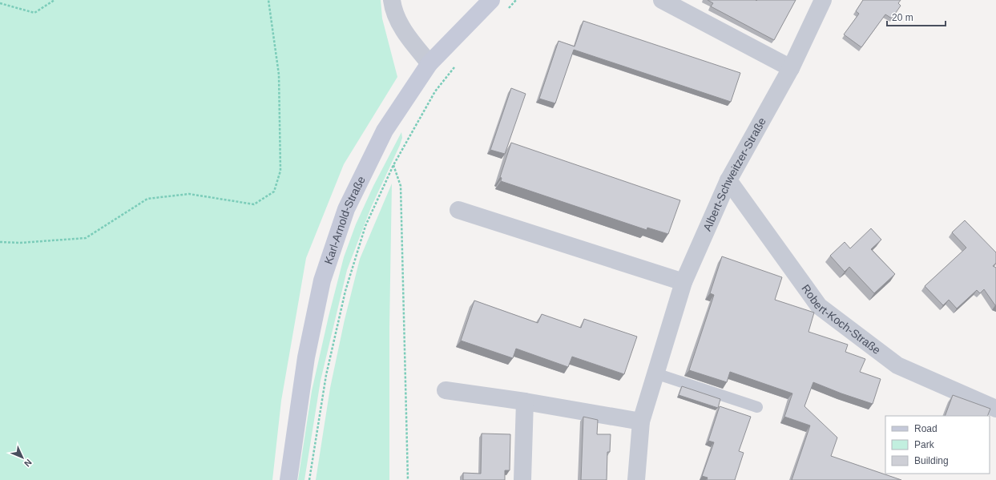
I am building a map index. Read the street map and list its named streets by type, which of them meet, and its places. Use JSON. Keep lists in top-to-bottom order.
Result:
{
  "streets": {
    "main road": ["Karl-Arnold-Straße"],
    "street": ["Albert-Schweitzer-Straße", "Robert-Koch-Straße"]
  },
  "crossings": [
    ["Albert-Schweitzer-Straße", "Robert-Koch-Straße"]
  ],
  "legend": ["Road", "Park", "Building"],
  "scale_bar": "20 m",
  "north": "bottom right"
}
